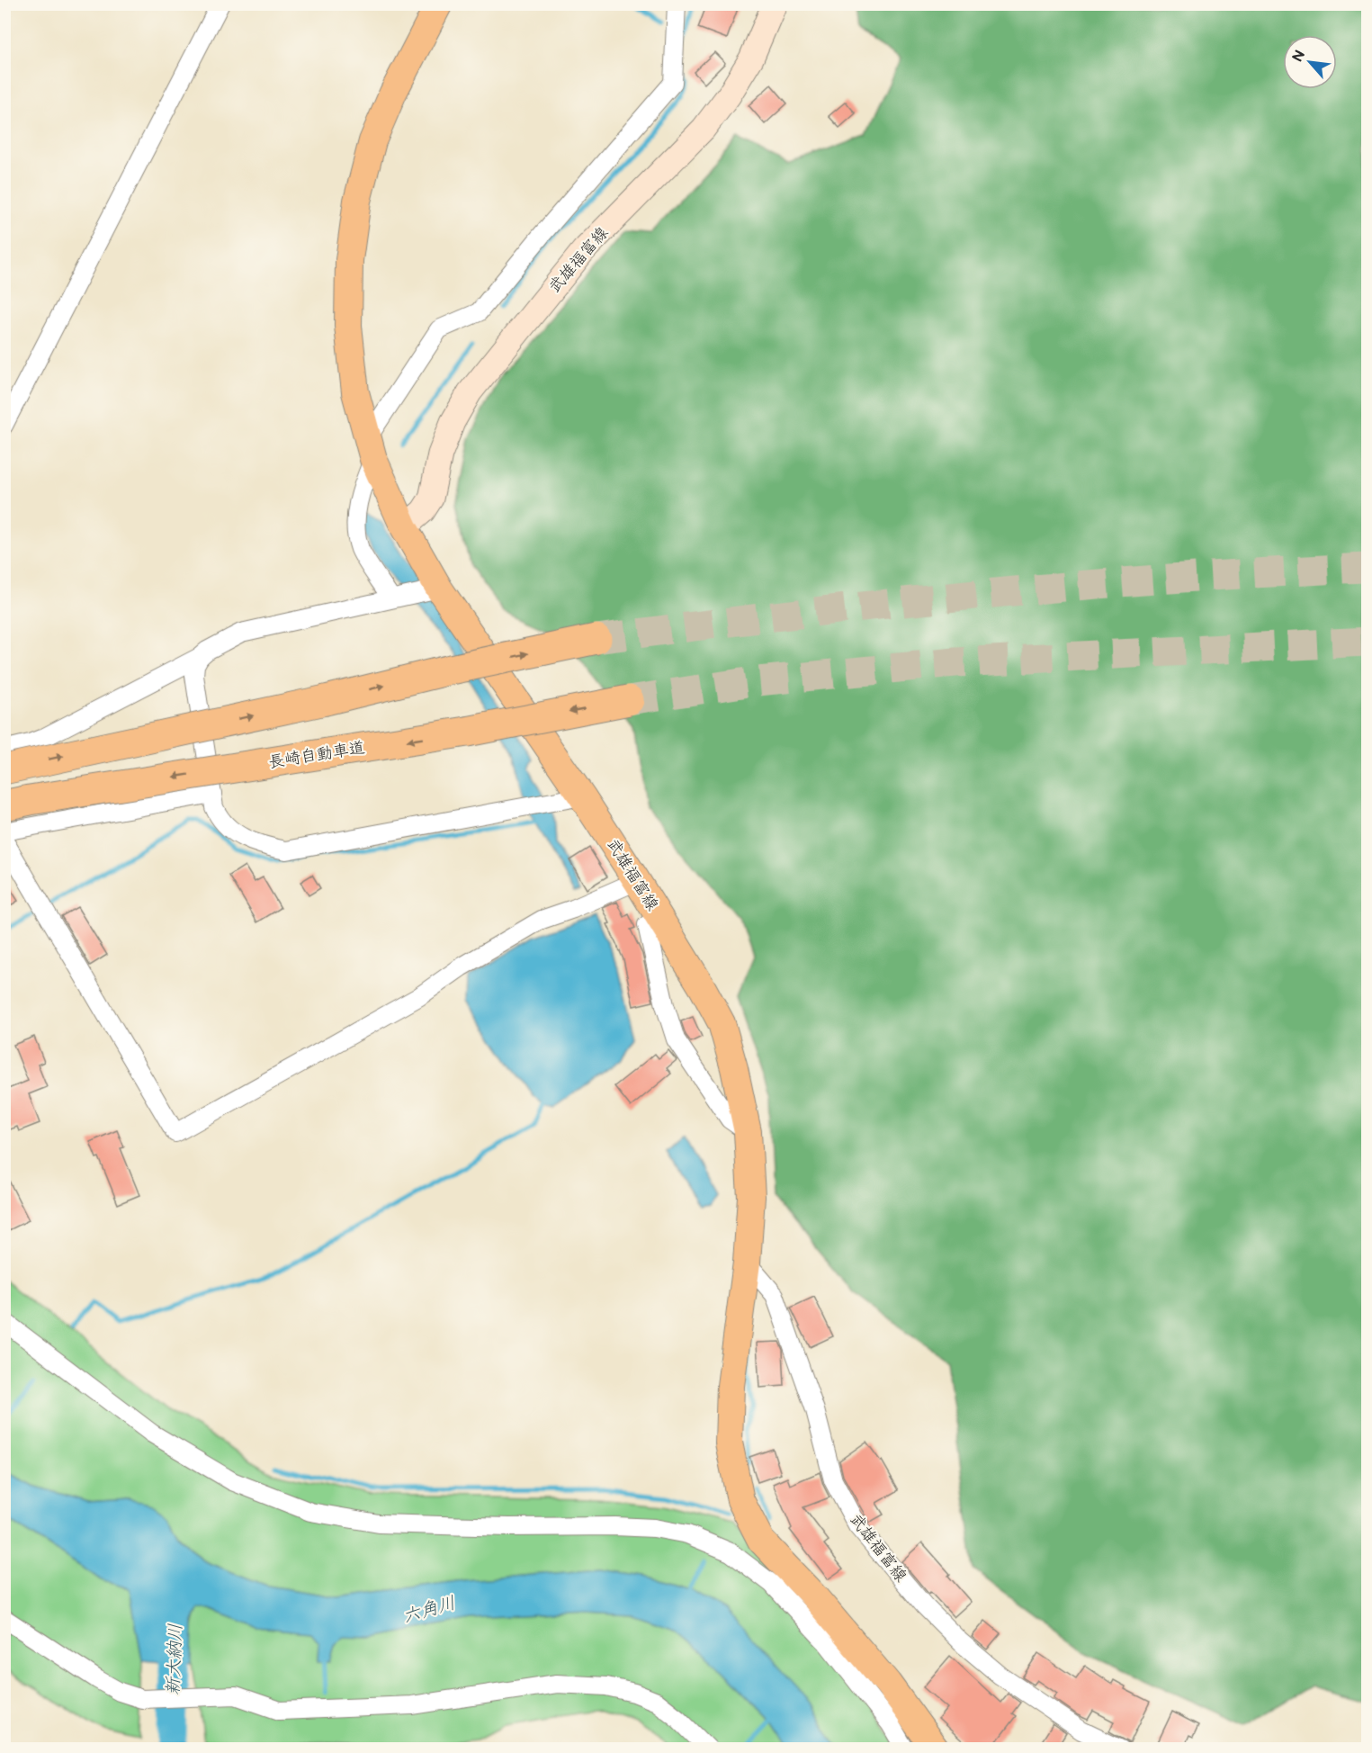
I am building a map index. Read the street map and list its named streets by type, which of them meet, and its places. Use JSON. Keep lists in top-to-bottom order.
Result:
{
  "streets": {
    "highway": ["長崎自動車道"],
    "main road": ["武雄福富線"]
  },
  "water": ["六角川", "新大納川"],
  "north": "top left"
}
